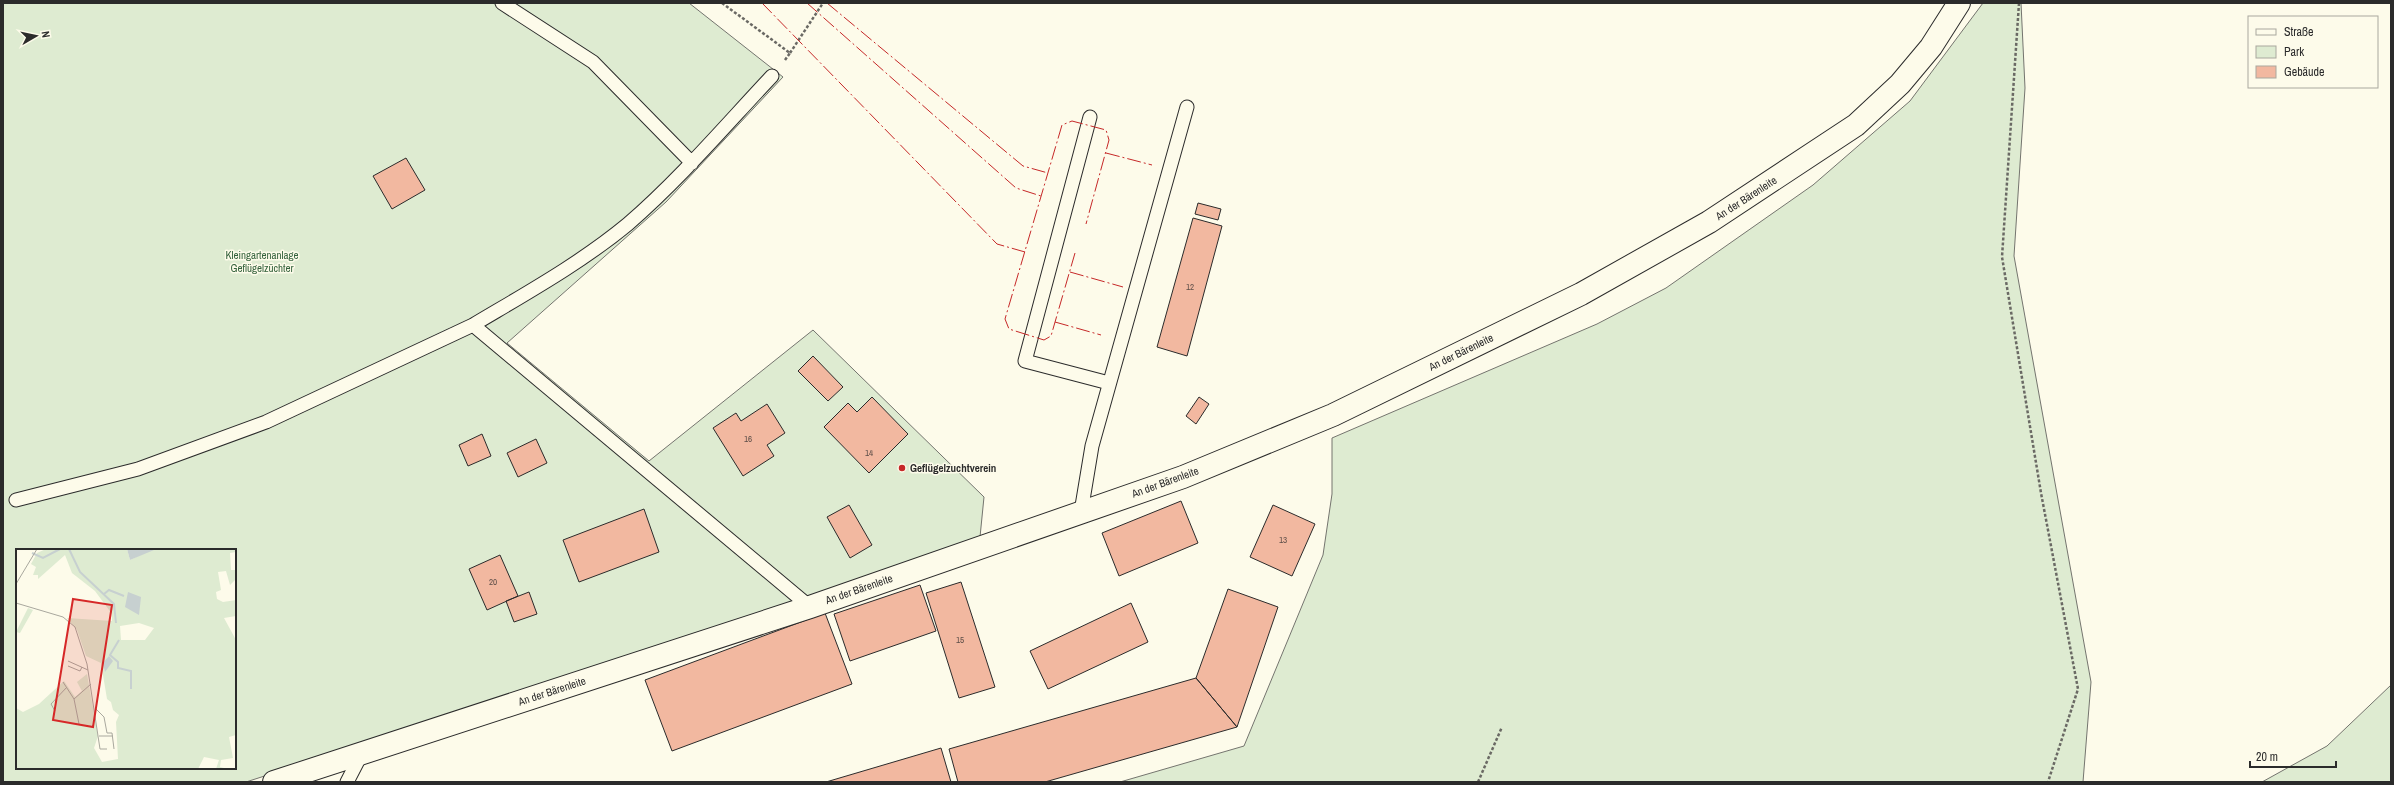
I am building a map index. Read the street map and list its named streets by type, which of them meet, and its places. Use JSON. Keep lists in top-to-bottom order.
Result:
{
  "streets": {
    "street": ["An der Bärenleite"]
  },
  "parks": ["Kleingartenanlage Geflügelzüchter"],
  "places": ["Geflügelzuchtverein"],
  "house_numbers": [
    "12",
    "16",
    "14",
    "13",
    "20",
    "15"
  ],
  "legend": ["Straße", "Park", "Gebäude"],
  "scale_bar": "20 m",
  "north": "right"
}
